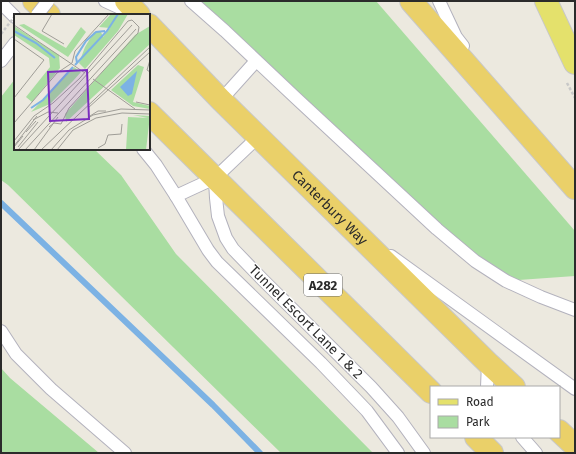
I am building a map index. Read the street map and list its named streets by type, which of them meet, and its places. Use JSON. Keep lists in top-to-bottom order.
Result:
{
  "streets": {
    "highway": ["Canterbury Way", "A282"],
    "lane": ["Tunnel Escort Lane 1 & 2"]
  },
  "crossings": [
    ["A282", "Tunnel Escort Lane 1 & 2"]
  ],
  "legend": ["Road", "Park"]
}
